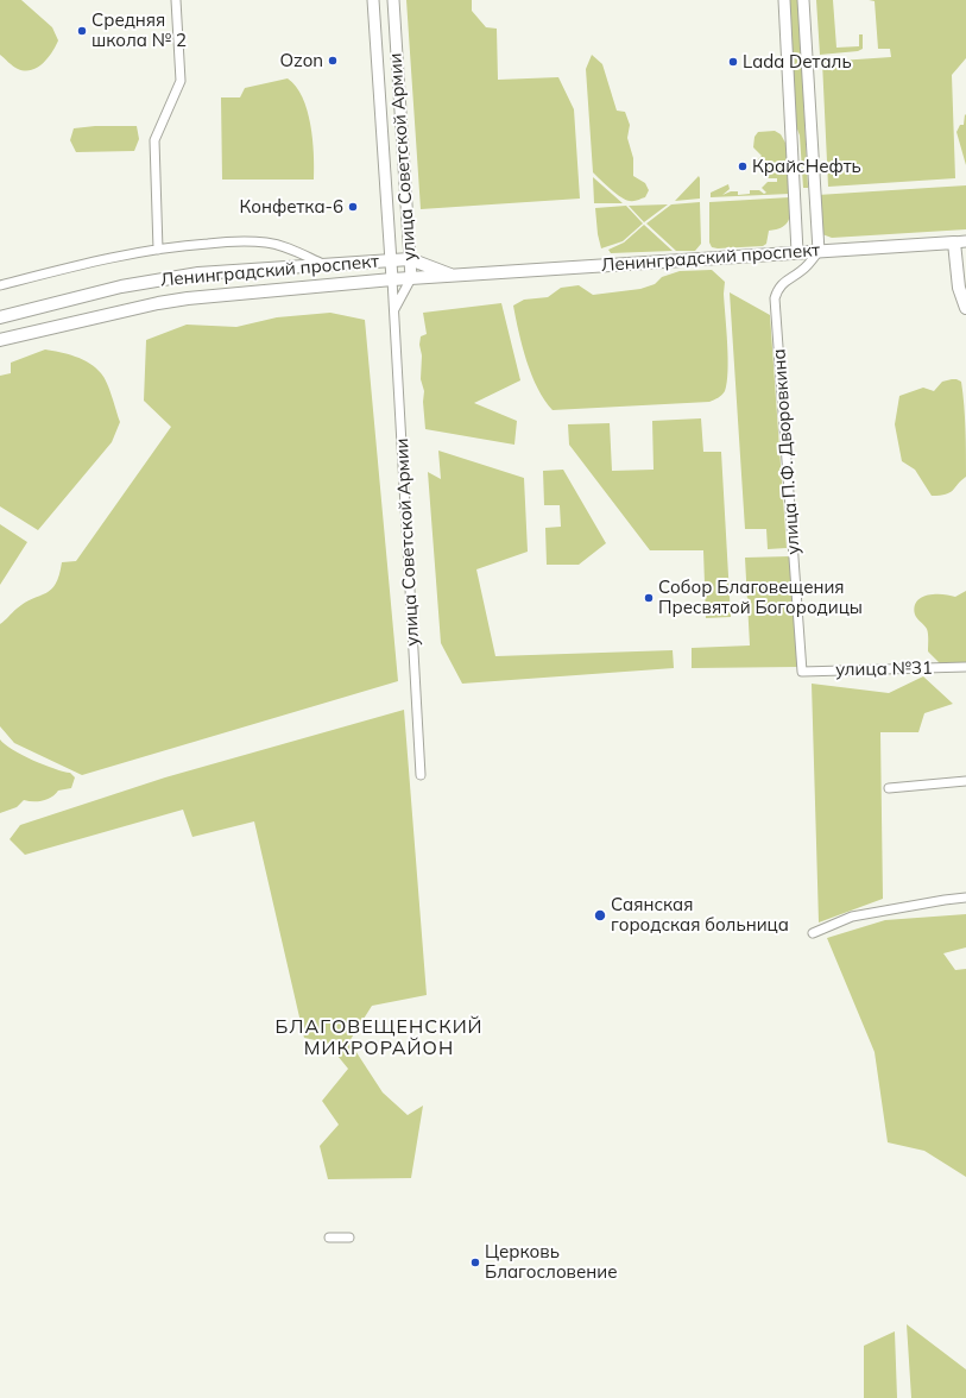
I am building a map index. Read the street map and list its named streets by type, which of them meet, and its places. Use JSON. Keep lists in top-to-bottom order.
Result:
{
  "streets": {
    "main road": ["Ленинградский проспект"],
    "street": ["улица Советской Армии", "улица П.Ф. Дворовкина", "улица №31"]
  },
  "crossings": [
    ["улица Советской Армии", "Ленинградский проспект"],
    ["Ленинградский проспект", "улица П.Ф. Дворовкина"],
    ["улица П.Ф. Дворовкина", "улица №31"]
  ],
  "districts": ["БЛАГОВЕЩЕНСКИЙ МИКРОРАЙОН"],
  "places": [
    "Средняя школа № 2",
    "Ozon",
    "Lada Dеталь",
    "КрайсНефть",
    "Конфетка-6",
    "Собор Благовещения Пресвятой Богородицы",
    "Саянская городская больница",
    "Церковь Благословение"
  ]
}
